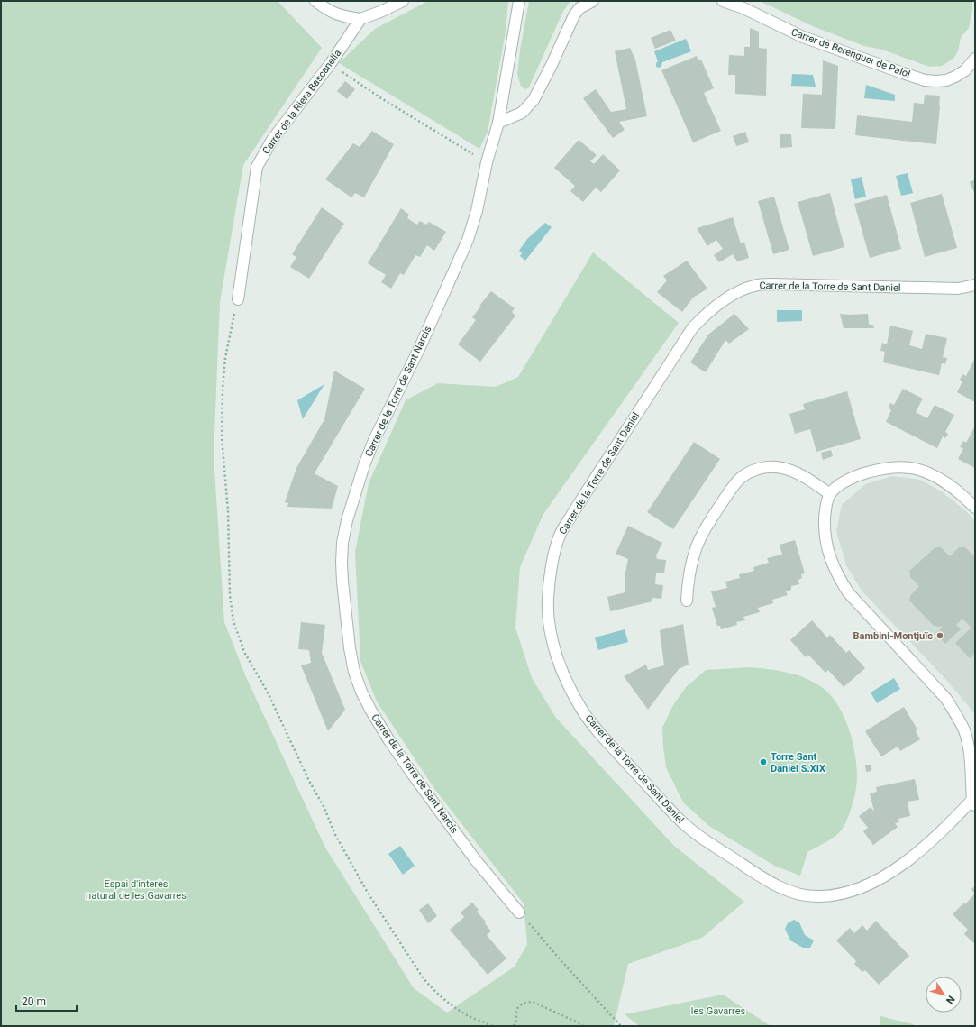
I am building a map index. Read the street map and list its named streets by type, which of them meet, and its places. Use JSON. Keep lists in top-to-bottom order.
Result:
{
  "streets": {
    "street": [
      "Carrer de Berenguer de Palol",
      "Carrer de la Riera Bascanella",
      "Carrer de la Torre de Sant Daniel",
      "Carrer de la Torre de Sant Narcís"
    ]
  },
  "parks": ["Espai d'interès natural de les Gavarres", "les Gavarres"],
  "places": ["Bambini-Montjuïc", "Torre Sant Daniel S.XIX"],
  "scale_bar": "20 m",
  "north": "bottom right"
}
